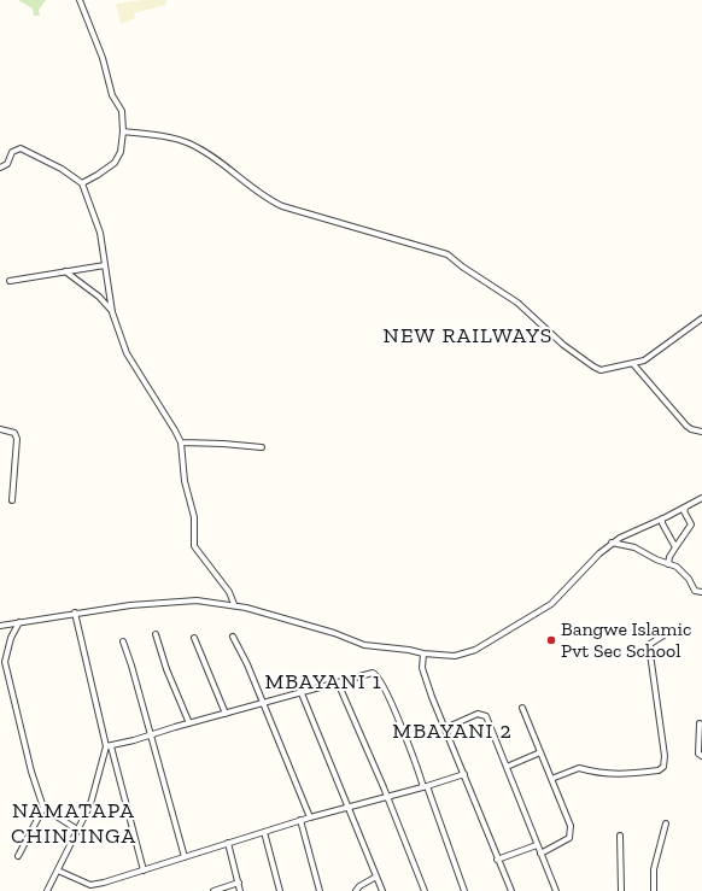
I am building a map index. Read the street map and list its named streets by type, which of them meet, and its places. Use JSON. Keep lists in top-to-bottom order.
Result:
{
  "districts": [
    "NEW RAILWAYS",
    "MBAYANI 1",
    "MBAYANI 2",
    "NAMATAPA CHINJINGA"
  ],
  "places": ["Bangwe Islamic Pvt Sec School"]
}
